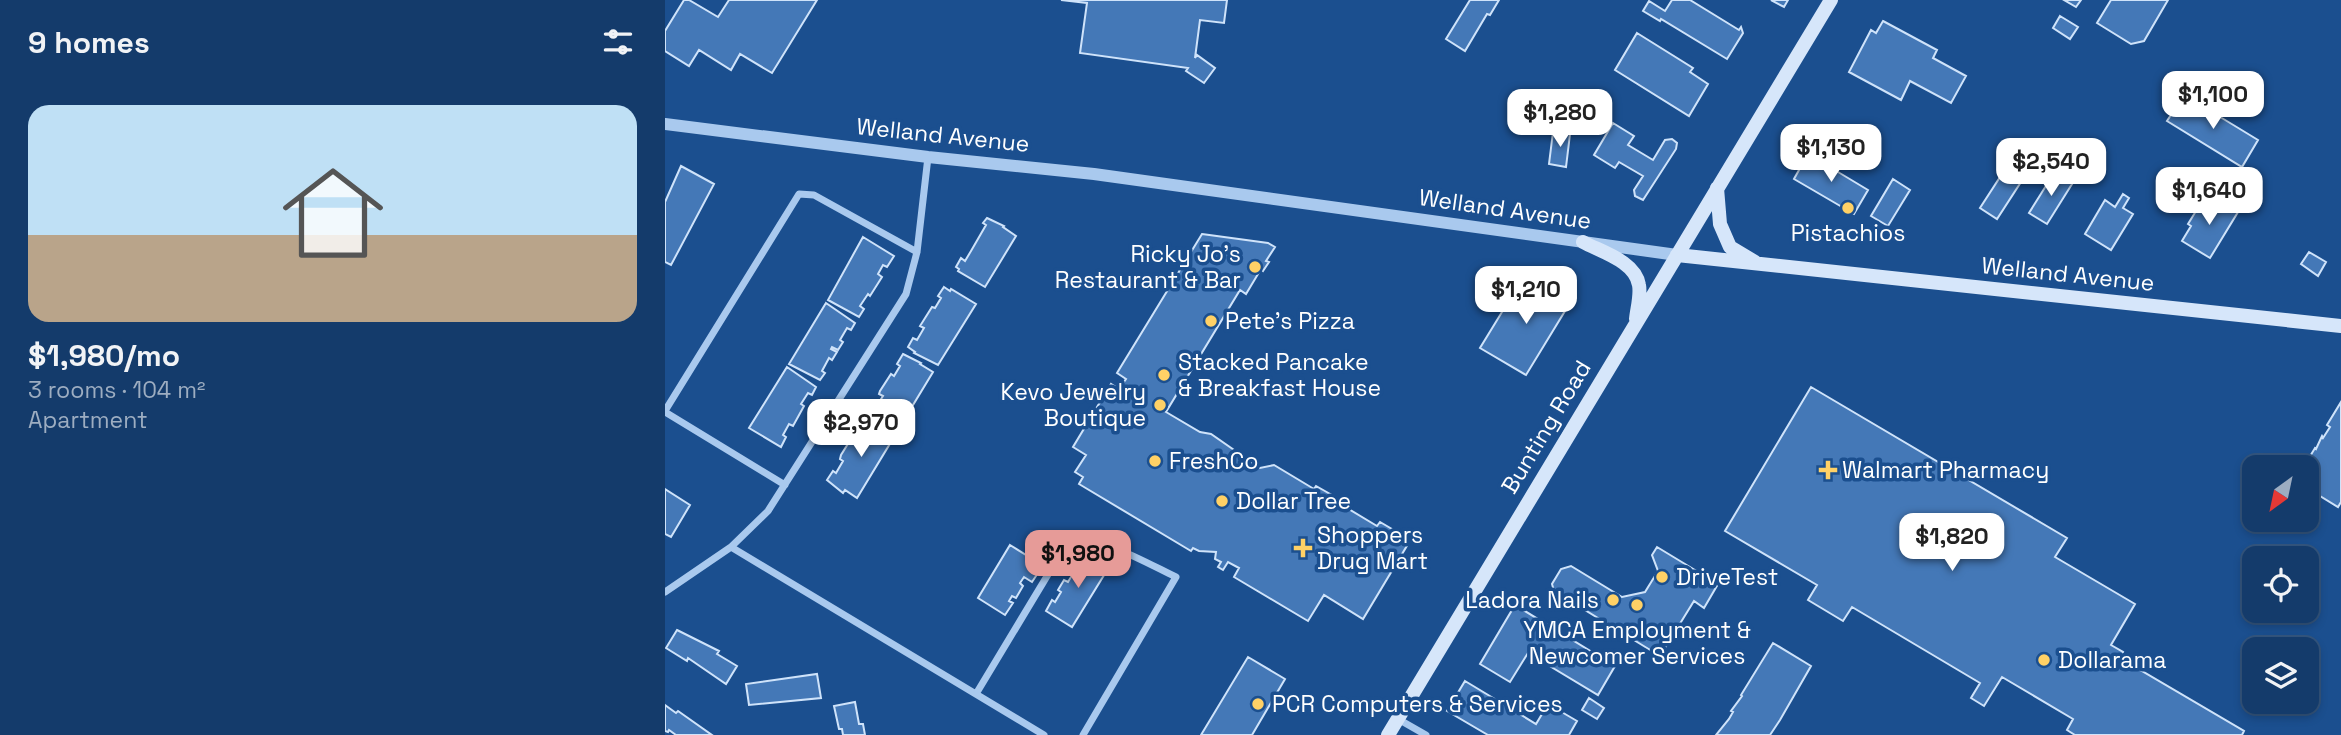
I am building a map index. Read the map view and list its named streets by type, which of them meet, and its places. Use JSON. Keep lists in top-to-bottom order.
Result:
{
  "streets": {
    "main road": ["Welland Avenue", "Bunting Road"]
  },
  "crossings": [
    ["Welland Avenue", "Bunting Road"]
  ],
  "places": {
    "other": [
      "Pistachios",
      "Ricky Jo's Restaurant & Bar",
      "Pete's Pizza",
      "Stacked Pancake & Breakfast House",
      "Kevo Jewelry Boutique",
      "FreshCo",
      "Dollar Tree",
      "DriveTest",
      "Ladora Nails",
      "YMCA Employment & Newcomer Services",
      "Dollarama",
      "PCR Computers & Services"
    ],
    "health": ["Walmart Pharmacy", "Shoppers Drug Mart"]
  },
  "north": "bottom left",
  "page": {
    "heading": "9 homes",
    "price": [
      "$1,100",
      "$1,280",
      "$1,130",
      "$2,540",
      "$1,640",
      "$1,210",
      "$2,970",
      "$1,820",
      "$1,980"
    ],
    "list": [
      {
        "name": "$1,980/mo",
        "note": "3 rooms · 104 m² · Apartment"
      }
    ]
  }
}
